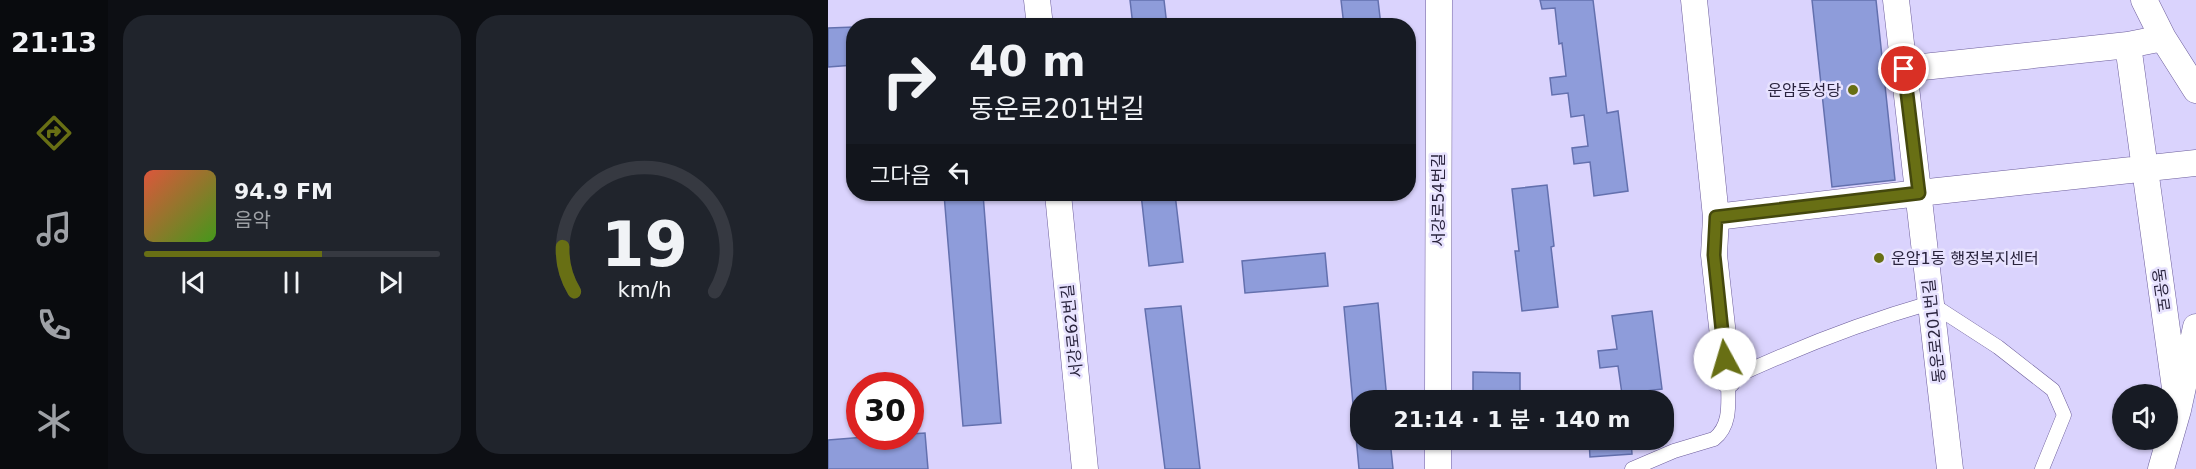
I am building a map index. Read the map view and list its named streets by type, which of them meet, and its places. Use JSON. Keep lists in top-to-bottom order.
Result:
{
  "streets": {
    "street": [
      "서강로54번길",
      "동운로",
      "서강로62번길",
      "동운로201번길"
    ]
  },
  "places": ["운암동성당", "운암1동 행정복지센터"],
  "page": {
    "tabs": "21:13",
    "turn": ["40 m", "동운로201번길"],
    "then": "그다음",
    "song": ["94.9 FM", "음악"],
    "limit": "30",
    "trip": "21:14 · 1 분 · 140 m",
    "gauge": ["19", "km/h"]
  }
}
